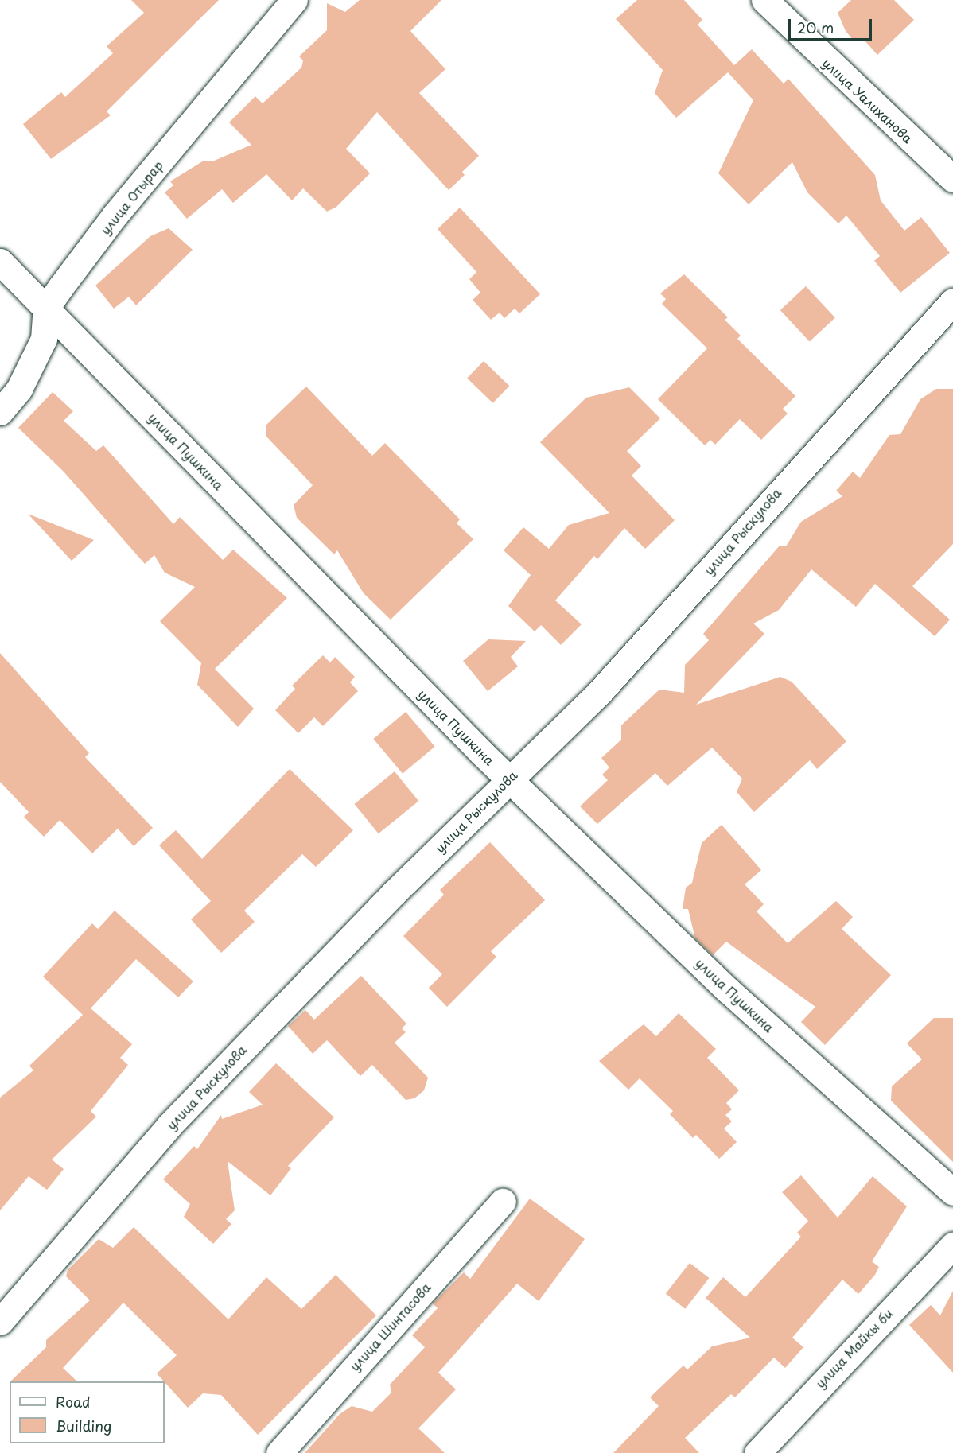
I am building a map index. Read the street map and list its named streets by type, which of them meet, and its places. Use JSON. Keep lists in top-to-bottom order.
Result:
{
  "streets": {
    "street": [
      "улица Уалиханова",
      "улица Отырар",
      "улица Пушкина",
      "улица Рыскулова",
      "улица Шинтасова",
      "улица Майкы би"
    ]
  },
  "crossings": [
    ["улица Отырар", "улица Пушкина"],
    ["улица Пушкина", "улица Рыскулова"]
  ],
  "legend": ["Road", "Building"],
  "scale_bar": "20 m"
}
